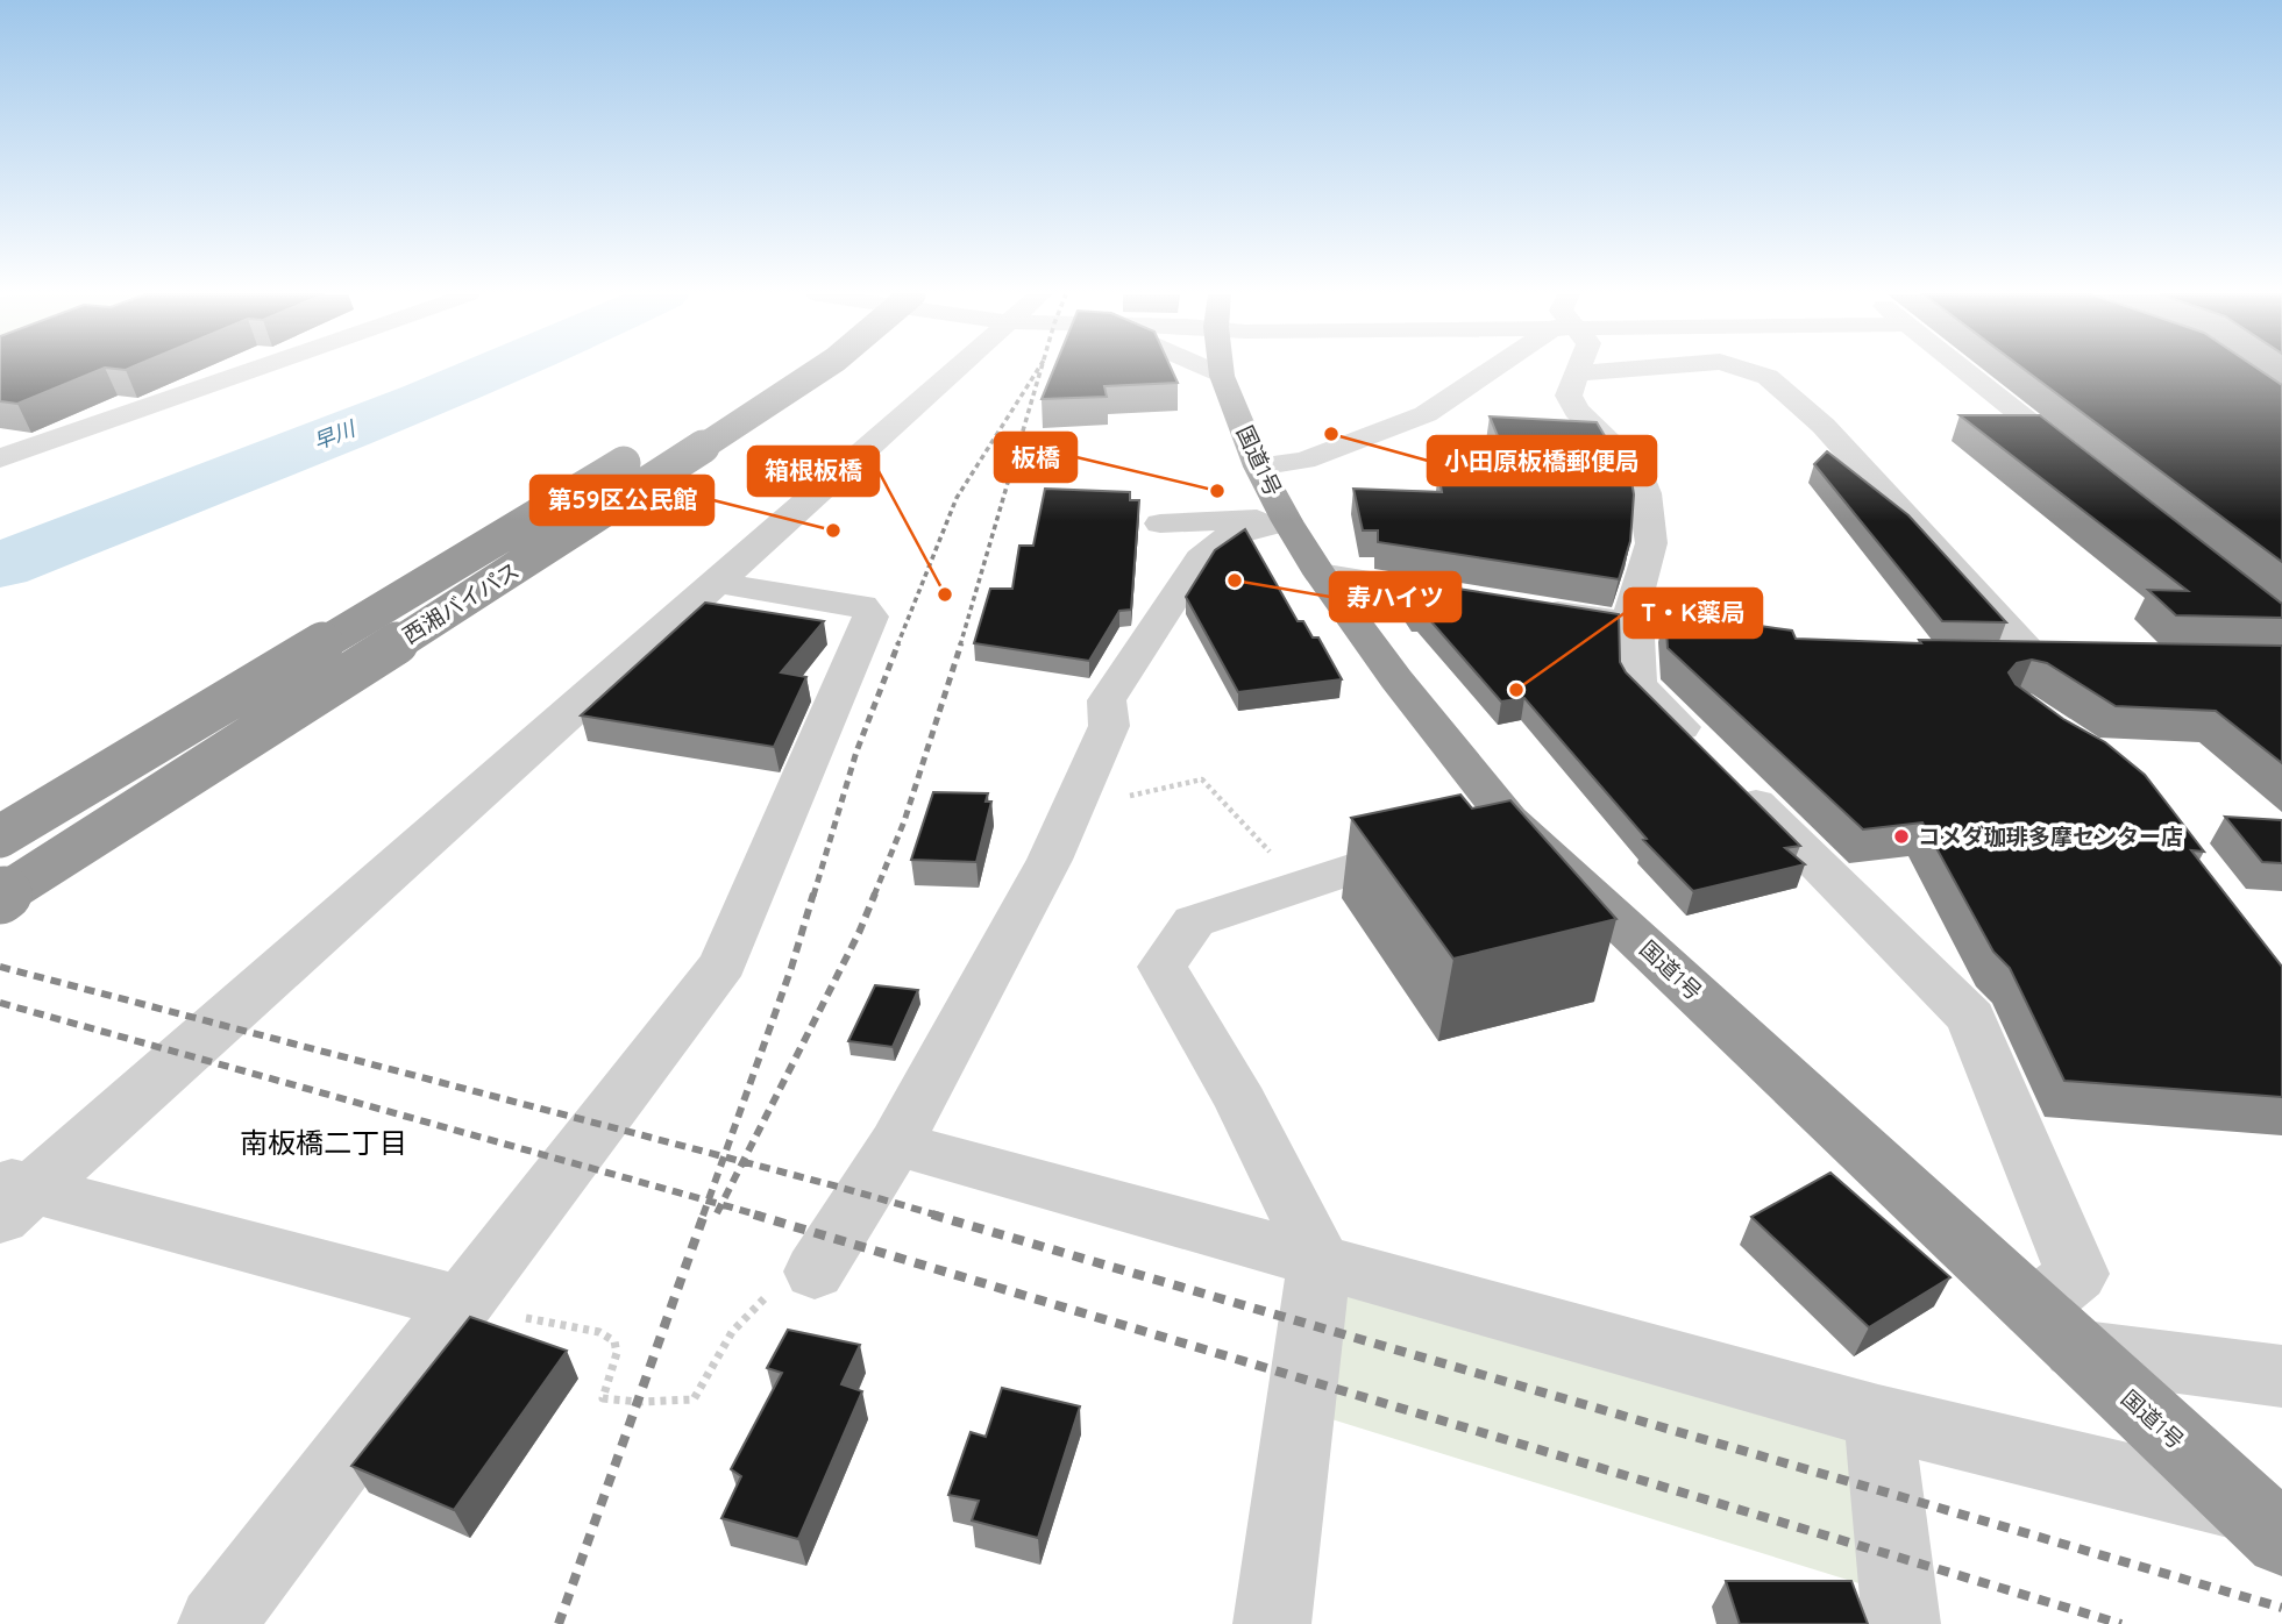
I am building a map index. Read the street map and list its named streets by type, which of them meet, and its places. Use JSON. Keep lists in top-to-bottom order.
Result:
{
  "streets": {
    "highway": ["国道1号", "西湘バイパス"]
  },
  "districts": ["南板橋二丁目"],
  "water": ["早川"],
  "places": [
    "小田原板橋郵便局",
    "板橋",
    "第59区公民館",
    "寿ハイツ",
    "箱根板橋",
    "T・K薬局",
    "コメダ珈琲多摩センター店"
  ]
}
